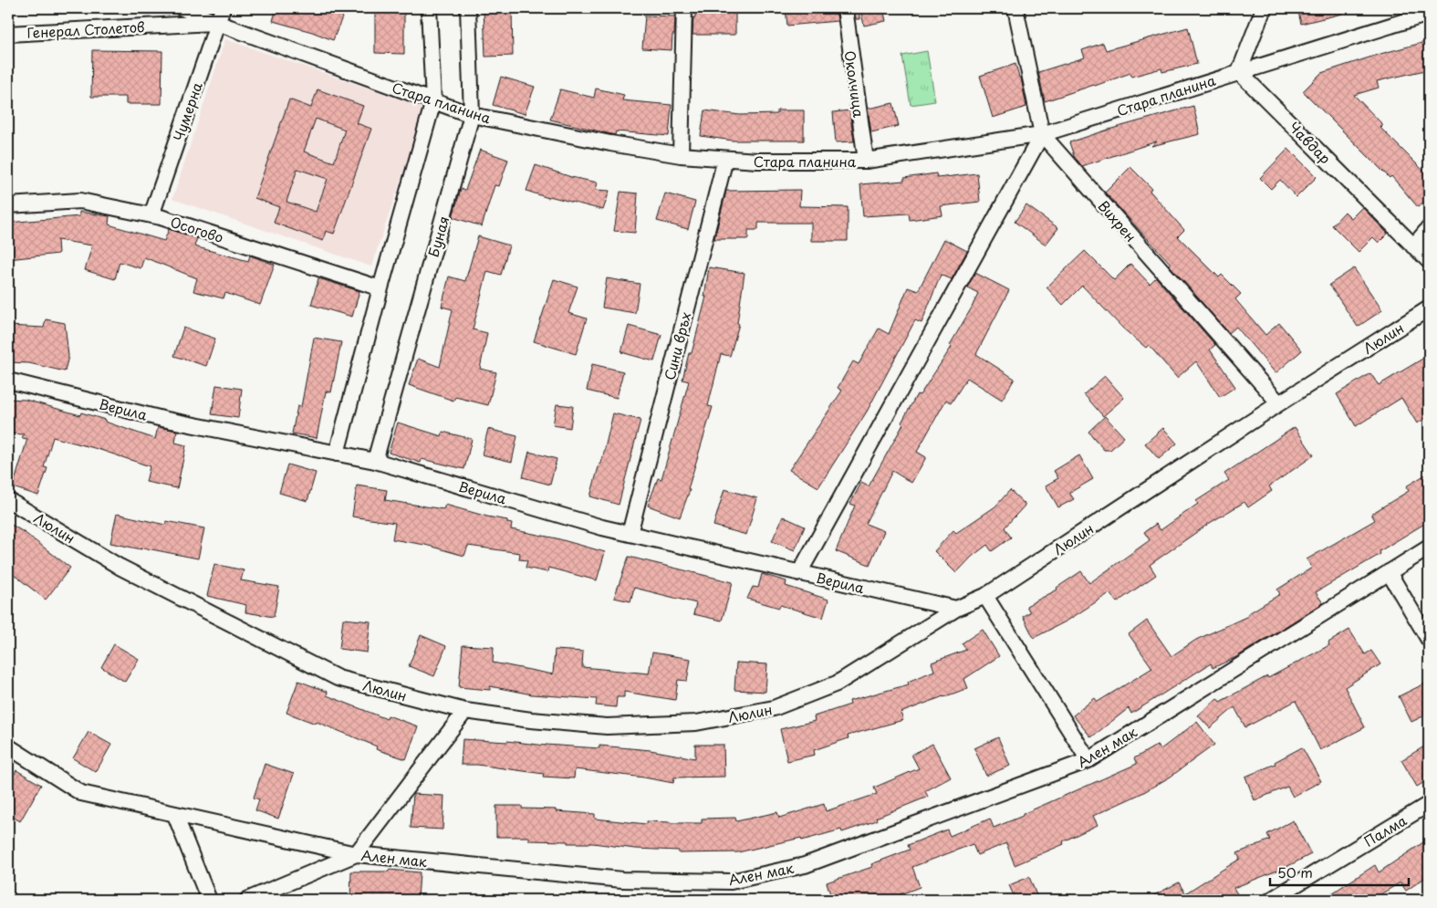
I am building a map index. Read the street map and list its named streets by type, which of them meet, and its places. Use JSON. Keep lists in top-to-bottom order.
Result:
{
  "streets": {
    "street": [
      "Генерал Столетов",
      "Околчица",
      "Стара планина",
      "Чумерна",
      "Чавдар",
      "Вихрен",
      "Осогово",
      "Буная",
      "Люлин",
      "Сини връх",
      "Верила",
      "Ален мак",
      "Палма"
    ]
  },
  "crossings": [
    ["Генерал Столетов", "Стара планина"],
    ["Генерал Столетов", "Чумерна"],
    ["Околчица", "Стара планина"],
    ["Стара планина", "Чумерна"],
    ["Стара планина", "Чавдар"],
    ["Стара планина", "Вихрен"],
    ["Стара планина", "Буная"],
    ["Стара планина", "Сини връх"],
    ["Чумерна", "Осогово"],
    ["Вихрен", "Люлин"],
    ["Буная", "Верила"],
    ["Люлин", "Верила"],
    ["Сини връх", "Верила"]
  ],
  "scale_bar": "50 m"
}
